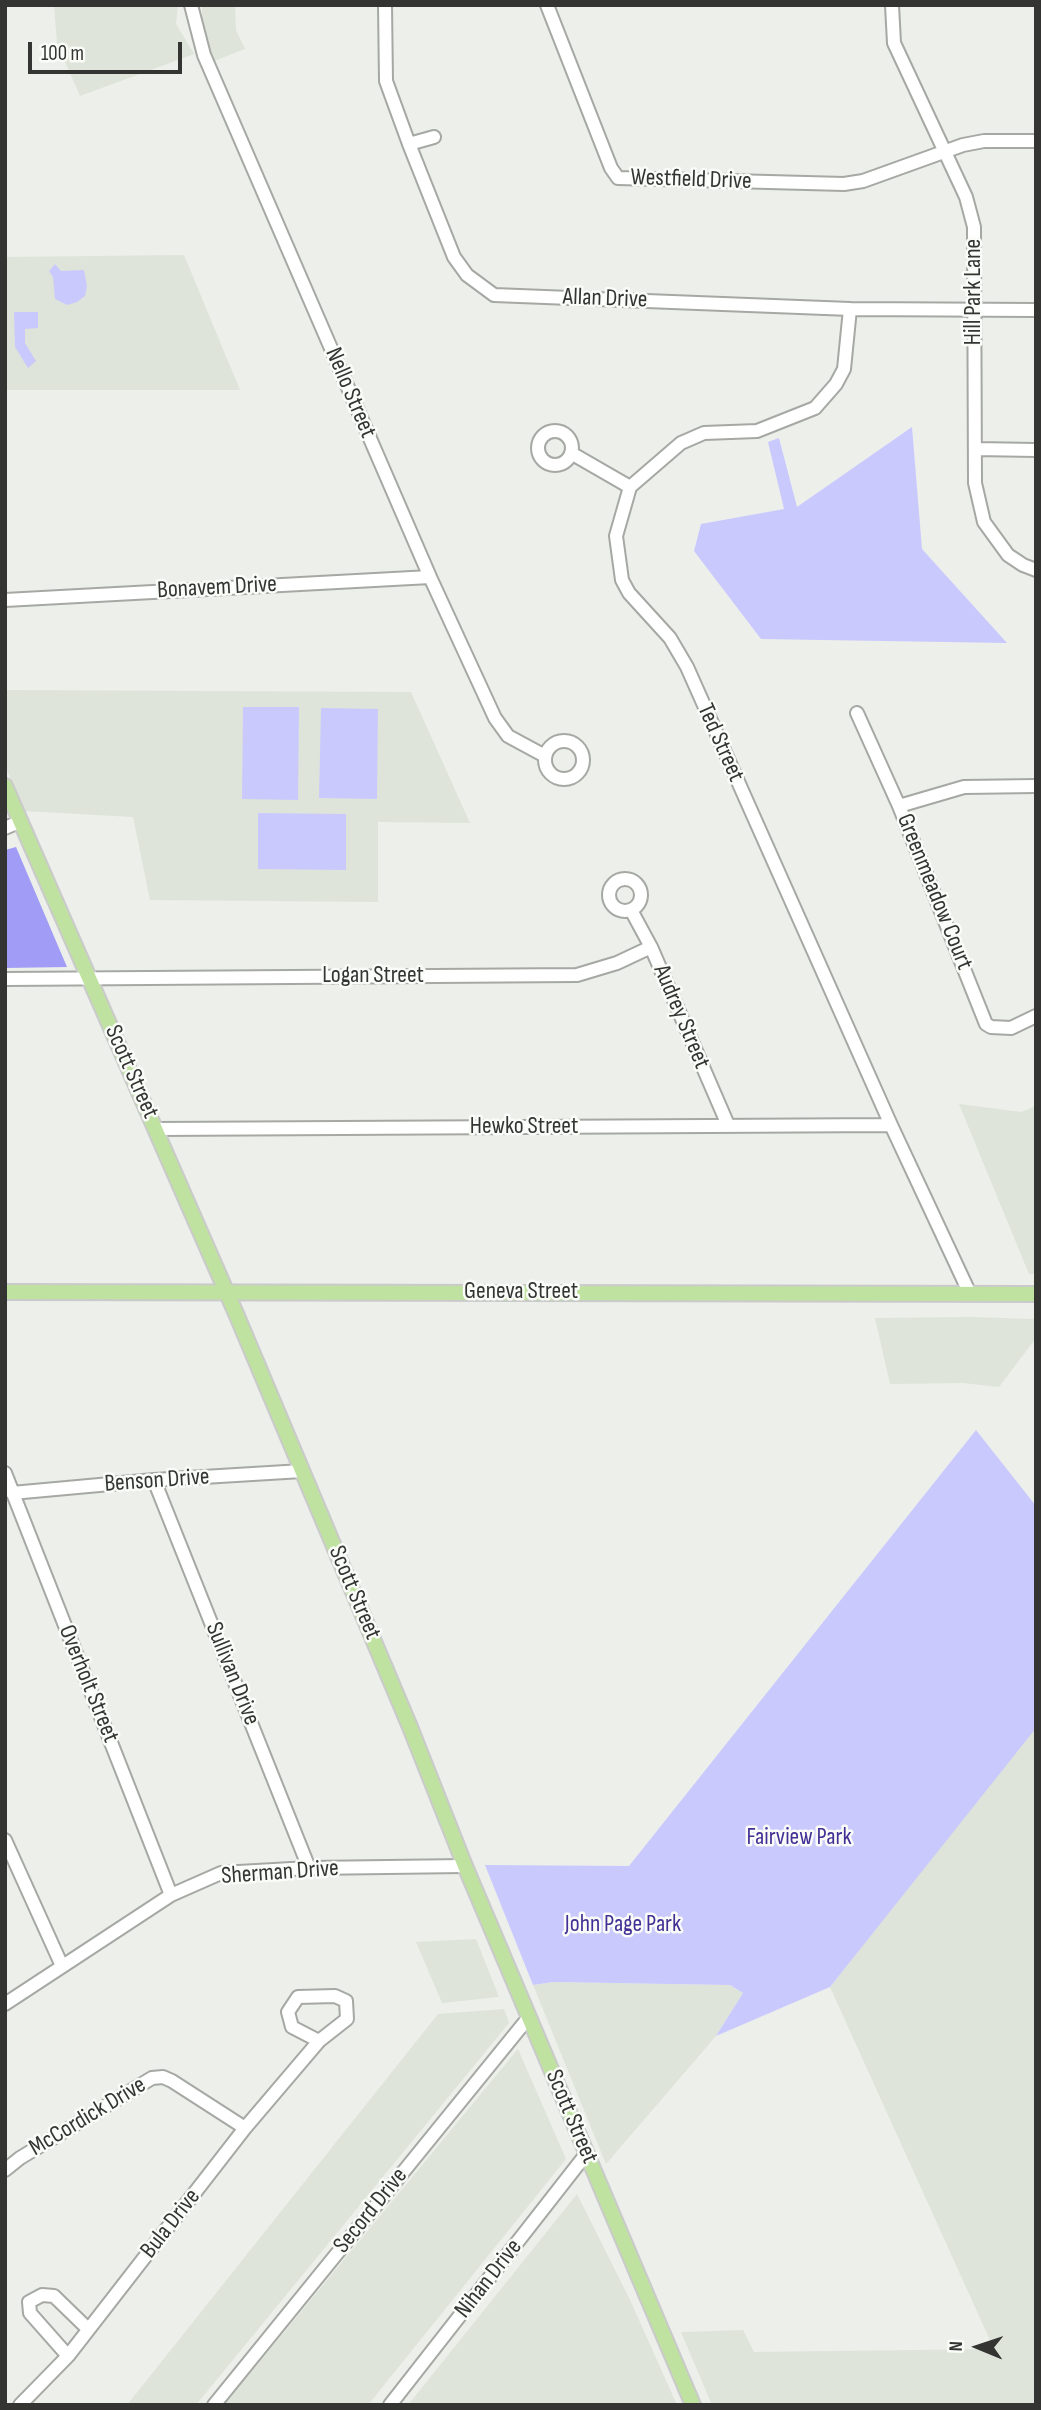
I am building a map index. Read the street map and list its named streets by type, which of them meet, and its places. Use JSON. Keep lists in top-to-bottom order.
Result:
{
  "streets": {
    "main road": ["Scott Street", "Geneva Street"],
    "street": [
      "Westfield Drive",
      "Hill Park Lane",
      "Allan Drive",
      "Nello Street",
      "Bonavem Drive",
      "Ted Street",
      "Greenmeadow Court",
      "Logan Street",
      "Audrey Street",
      "Hewko Street",
      "Benson Drive",
      "Sullivan Drive",
      "Overholt Street",
      "Sherman Drive",
      "McCordick Drive",
      "Secord Drive",
      "Bula Drive",
      "Nihan Drive"
    ]
  },
  "crossings": [
    ["Westfield Drive", "Hill Park Lane"],
    ["Hill Park Lane", "Allan Drive"],
    ["Nello Street", "Bonavem Drive"],
    ["Ted Street", "Hewko Street"],
    ["Ted Street", "Geneva Street"],
    ["Logan Street", "Audrey Street"],
    ["Logan Street", "Scott Street"],
    ["Audrey Street", "Hewko Street"],
    ["Scott Street", "Hewko Street"],
    ["Scott Street", "Geneva Street"],
    ["Scott Street", "Benson Drive"],
    ["Scott Street", "Sherman Drive"],
    ["Scott Street", "Secord Drive"],
    ["Scott Street", "Nihan Drive"],
    ["Benson Drive", "Sullivan Drive"],
    ["Benson Drive", "Overholt Street"],
    ["Sullivan Drive", "Sherman Drive"],
    ["Overholt Street", "Sherman Drive"],
    ["McCordick Drive", "Bula Drive"]
  ],
  "parks": ["Fairview Park", "John Page Park"],
  "scale_bar": "100 m",
  "north": "left"
}
